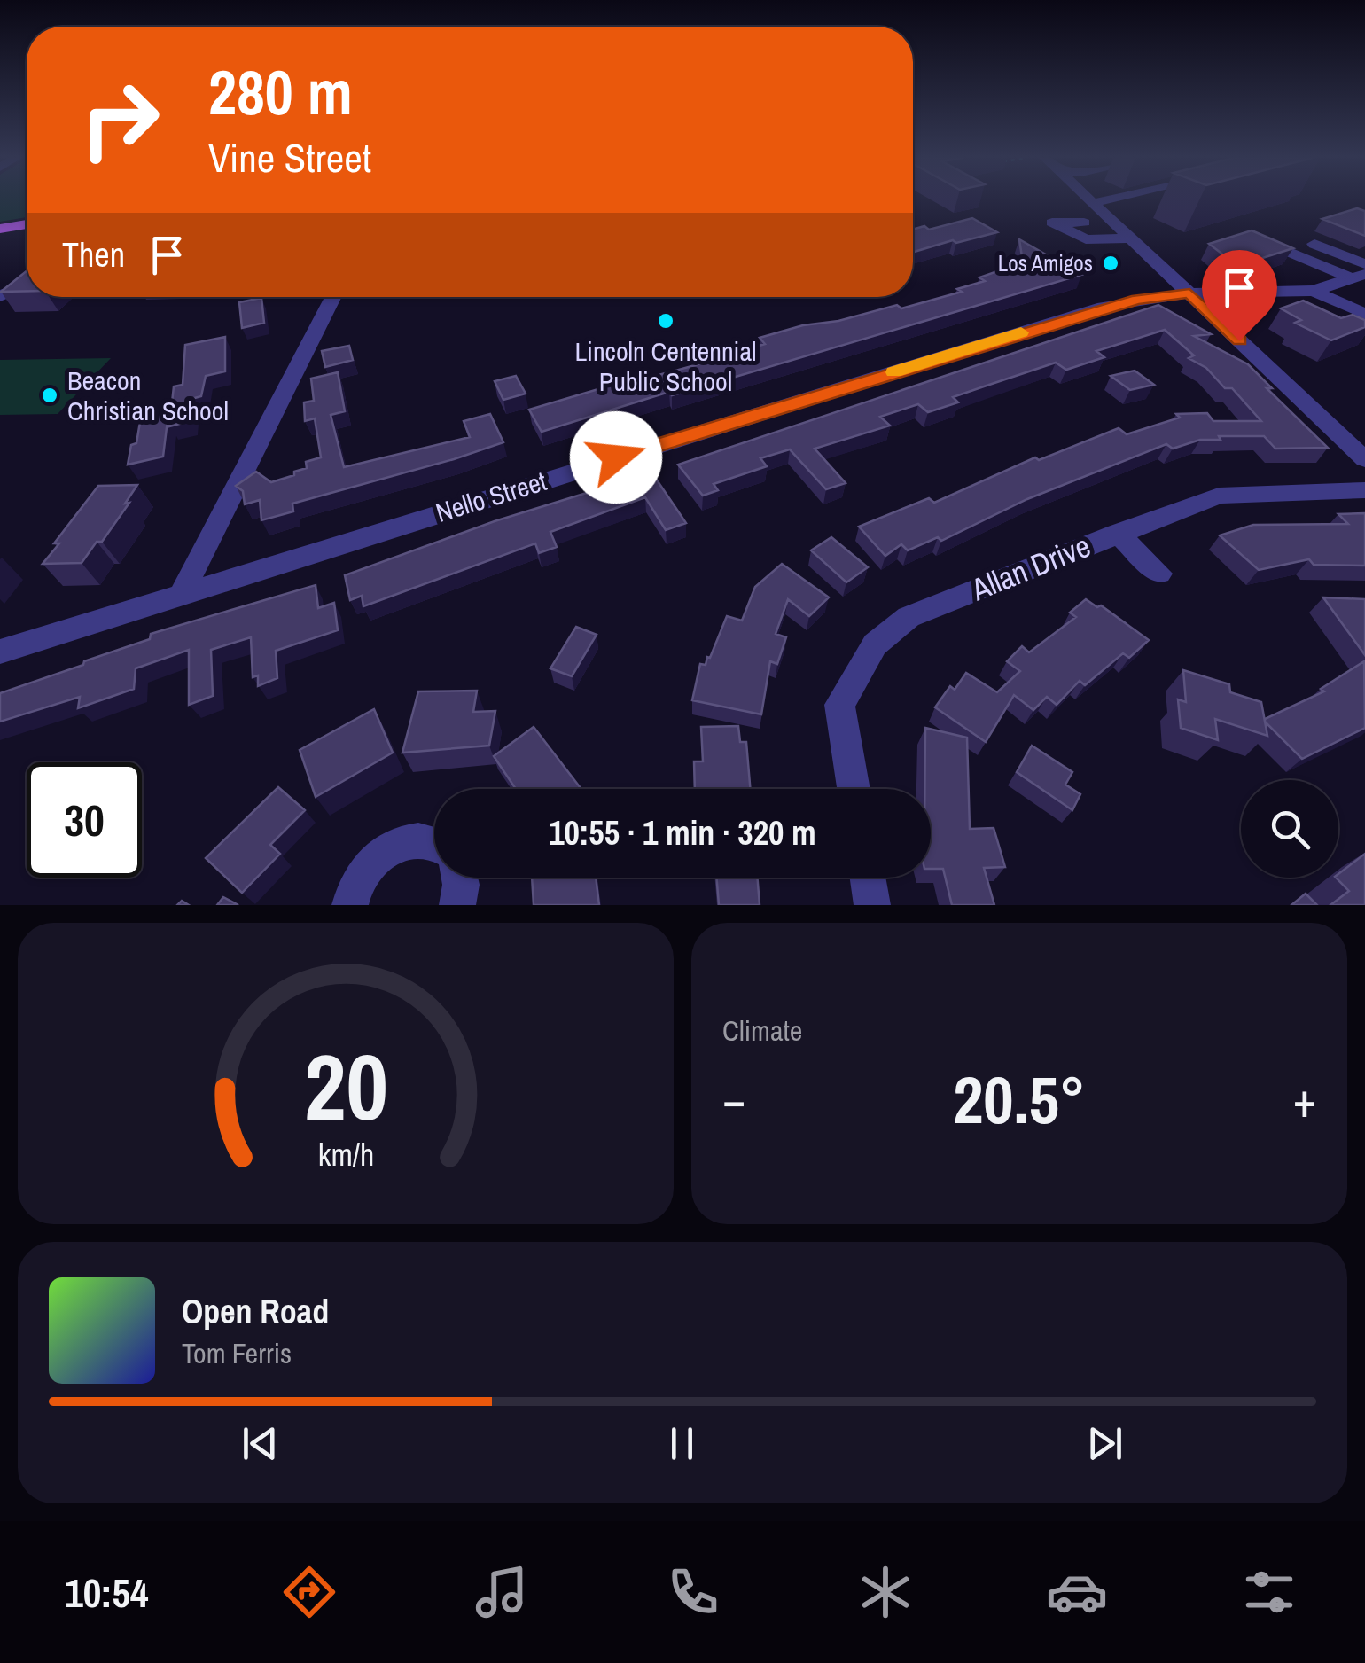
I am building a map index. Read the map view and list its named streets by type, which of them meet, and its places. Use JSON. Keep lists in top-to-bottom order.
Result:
{
  "streets": {
    "street": ["Nello Street", "Allan Drive"]
  },
  "places": ["Los Amigos", "Lincoln Centennial Public School", "Beacon Christian School"],
  "page": {
    "turn": ["280 m", "Vine Street"],
    "then": "Then",
    "limit": "30",
    "trip": "10:55 · 1 min · 320 m",
    "tile": "Climate",
    "heat": ["−", "20.5°", "+"],
    "song": ["Open Road", "Tom Ferris"],
    "tabs": "10:54",
    "gauge": ["20", "km/h"]
  }
}
